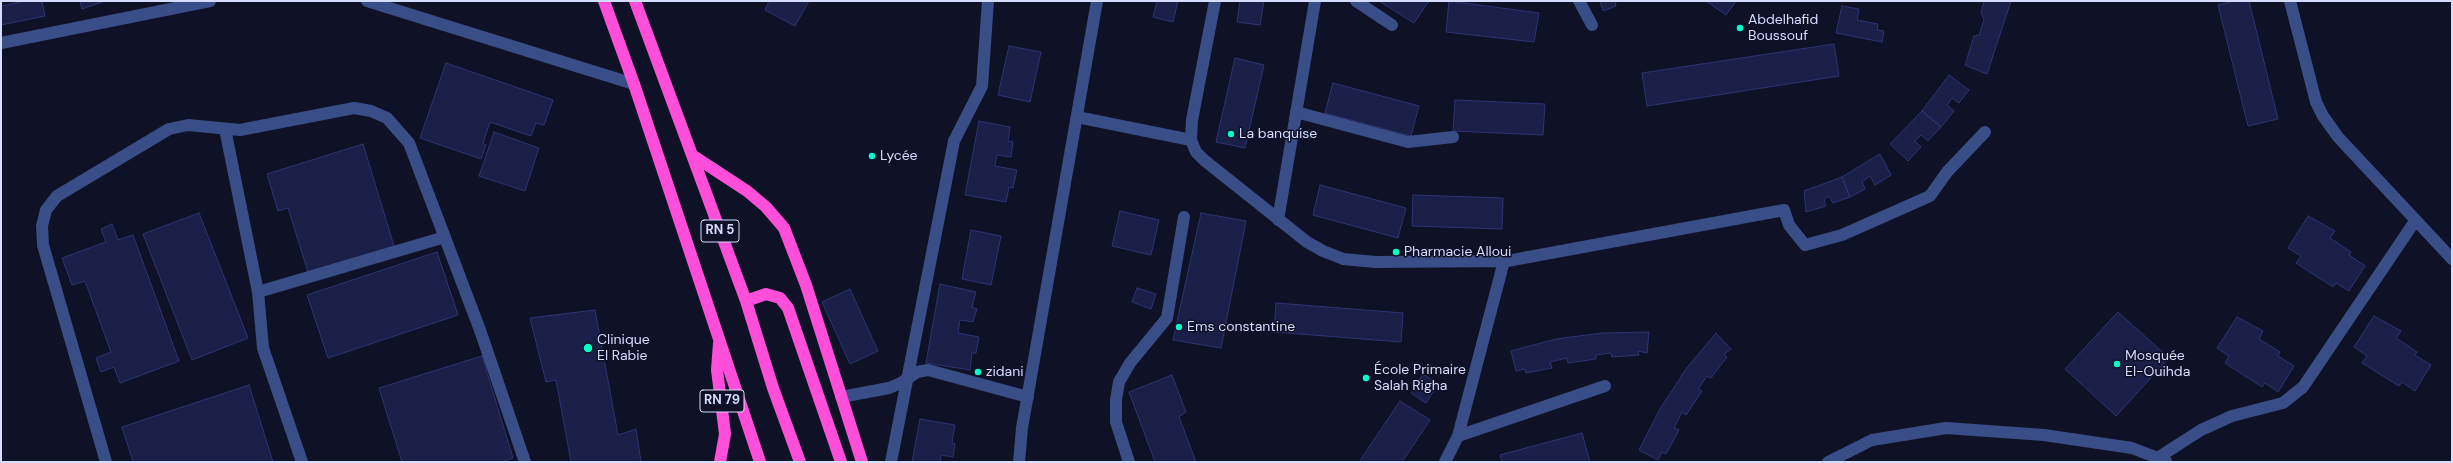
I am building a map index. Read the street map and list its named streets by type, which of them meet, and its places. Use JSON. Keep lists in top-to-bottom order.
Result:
{
  "streets": {
    "highway": ["RN 5", "RN 79"]
  },
  "crossings": [
    ["RN 5", "RN 79"]
  ],
  "places": [
    "Abdelhafid Boussouf",
    "La banquise",
    "Lycée",
    "Pharmacie Alloui",
    "Ems constantine",
    "Clinique El Rabie",
    "Mosquée El-Ouihda",
    "zidani",
    "École Primaire Salah Righa"
  ]
}
